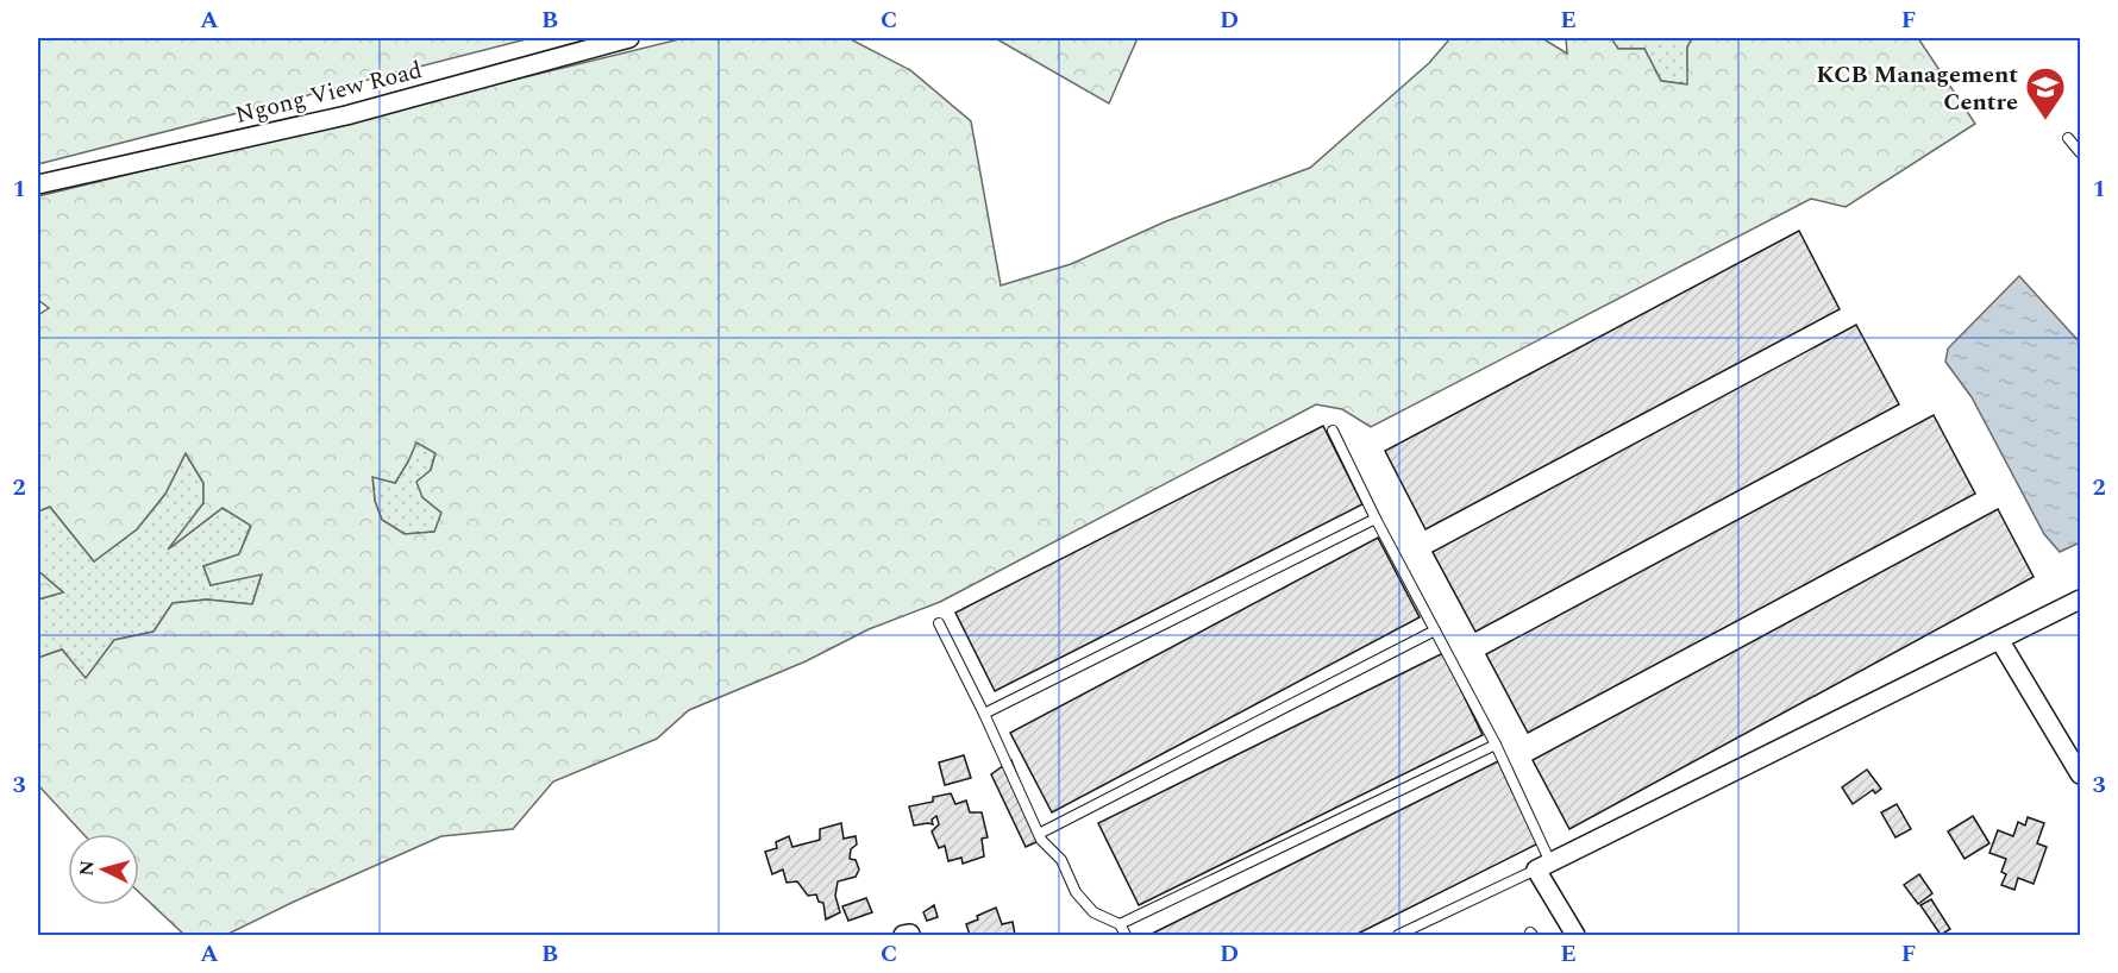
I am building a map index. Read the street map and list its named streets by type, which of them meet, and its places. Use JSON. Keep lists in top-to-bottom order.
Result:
{
  "streets": {
    "street": ["Ngong View Road"]
  },
  "places": {
    "school or university": ["KCB Management Centre"]
  },
  "north": "left",
  "grid": {
    "columns": [
      "A",
      "B",
      "C",
      "D",
      "E",
      "F"
    ],
    "rows": ["1", "2", "3"]
  }
}
